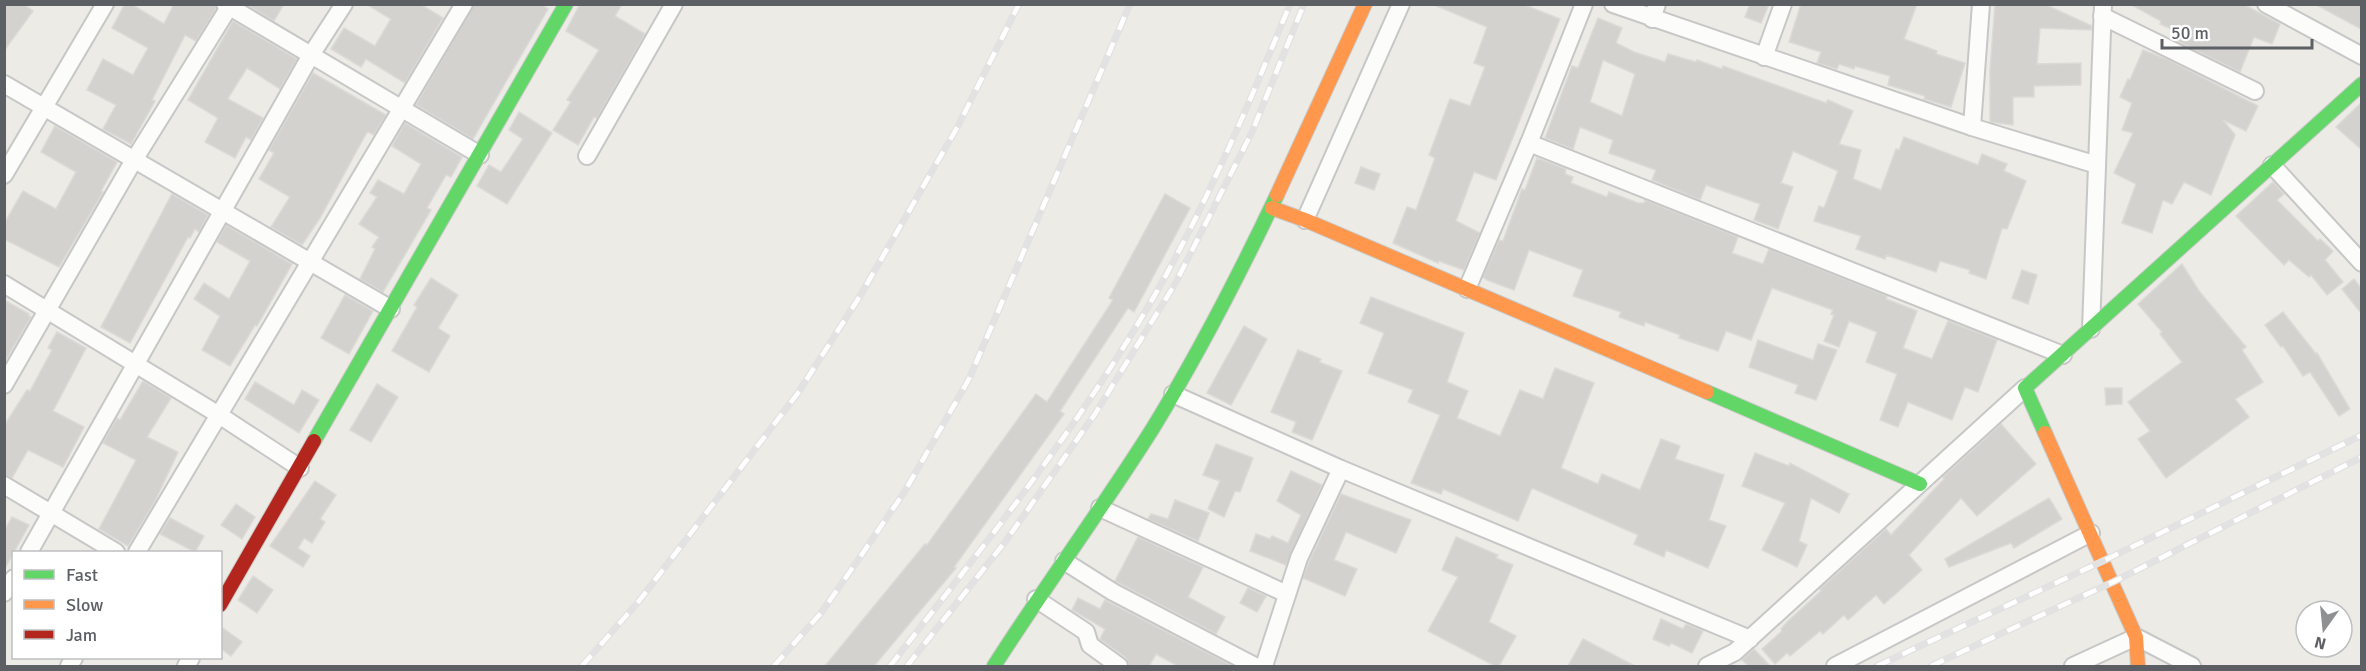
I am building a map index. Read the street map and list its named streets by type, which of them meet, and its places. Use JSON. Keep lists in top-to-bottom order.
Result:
{
  "legend": ["Fast", "Slow", "Jam"],
  "scale_bar": "50 m",
  "north": "bottom"
}
